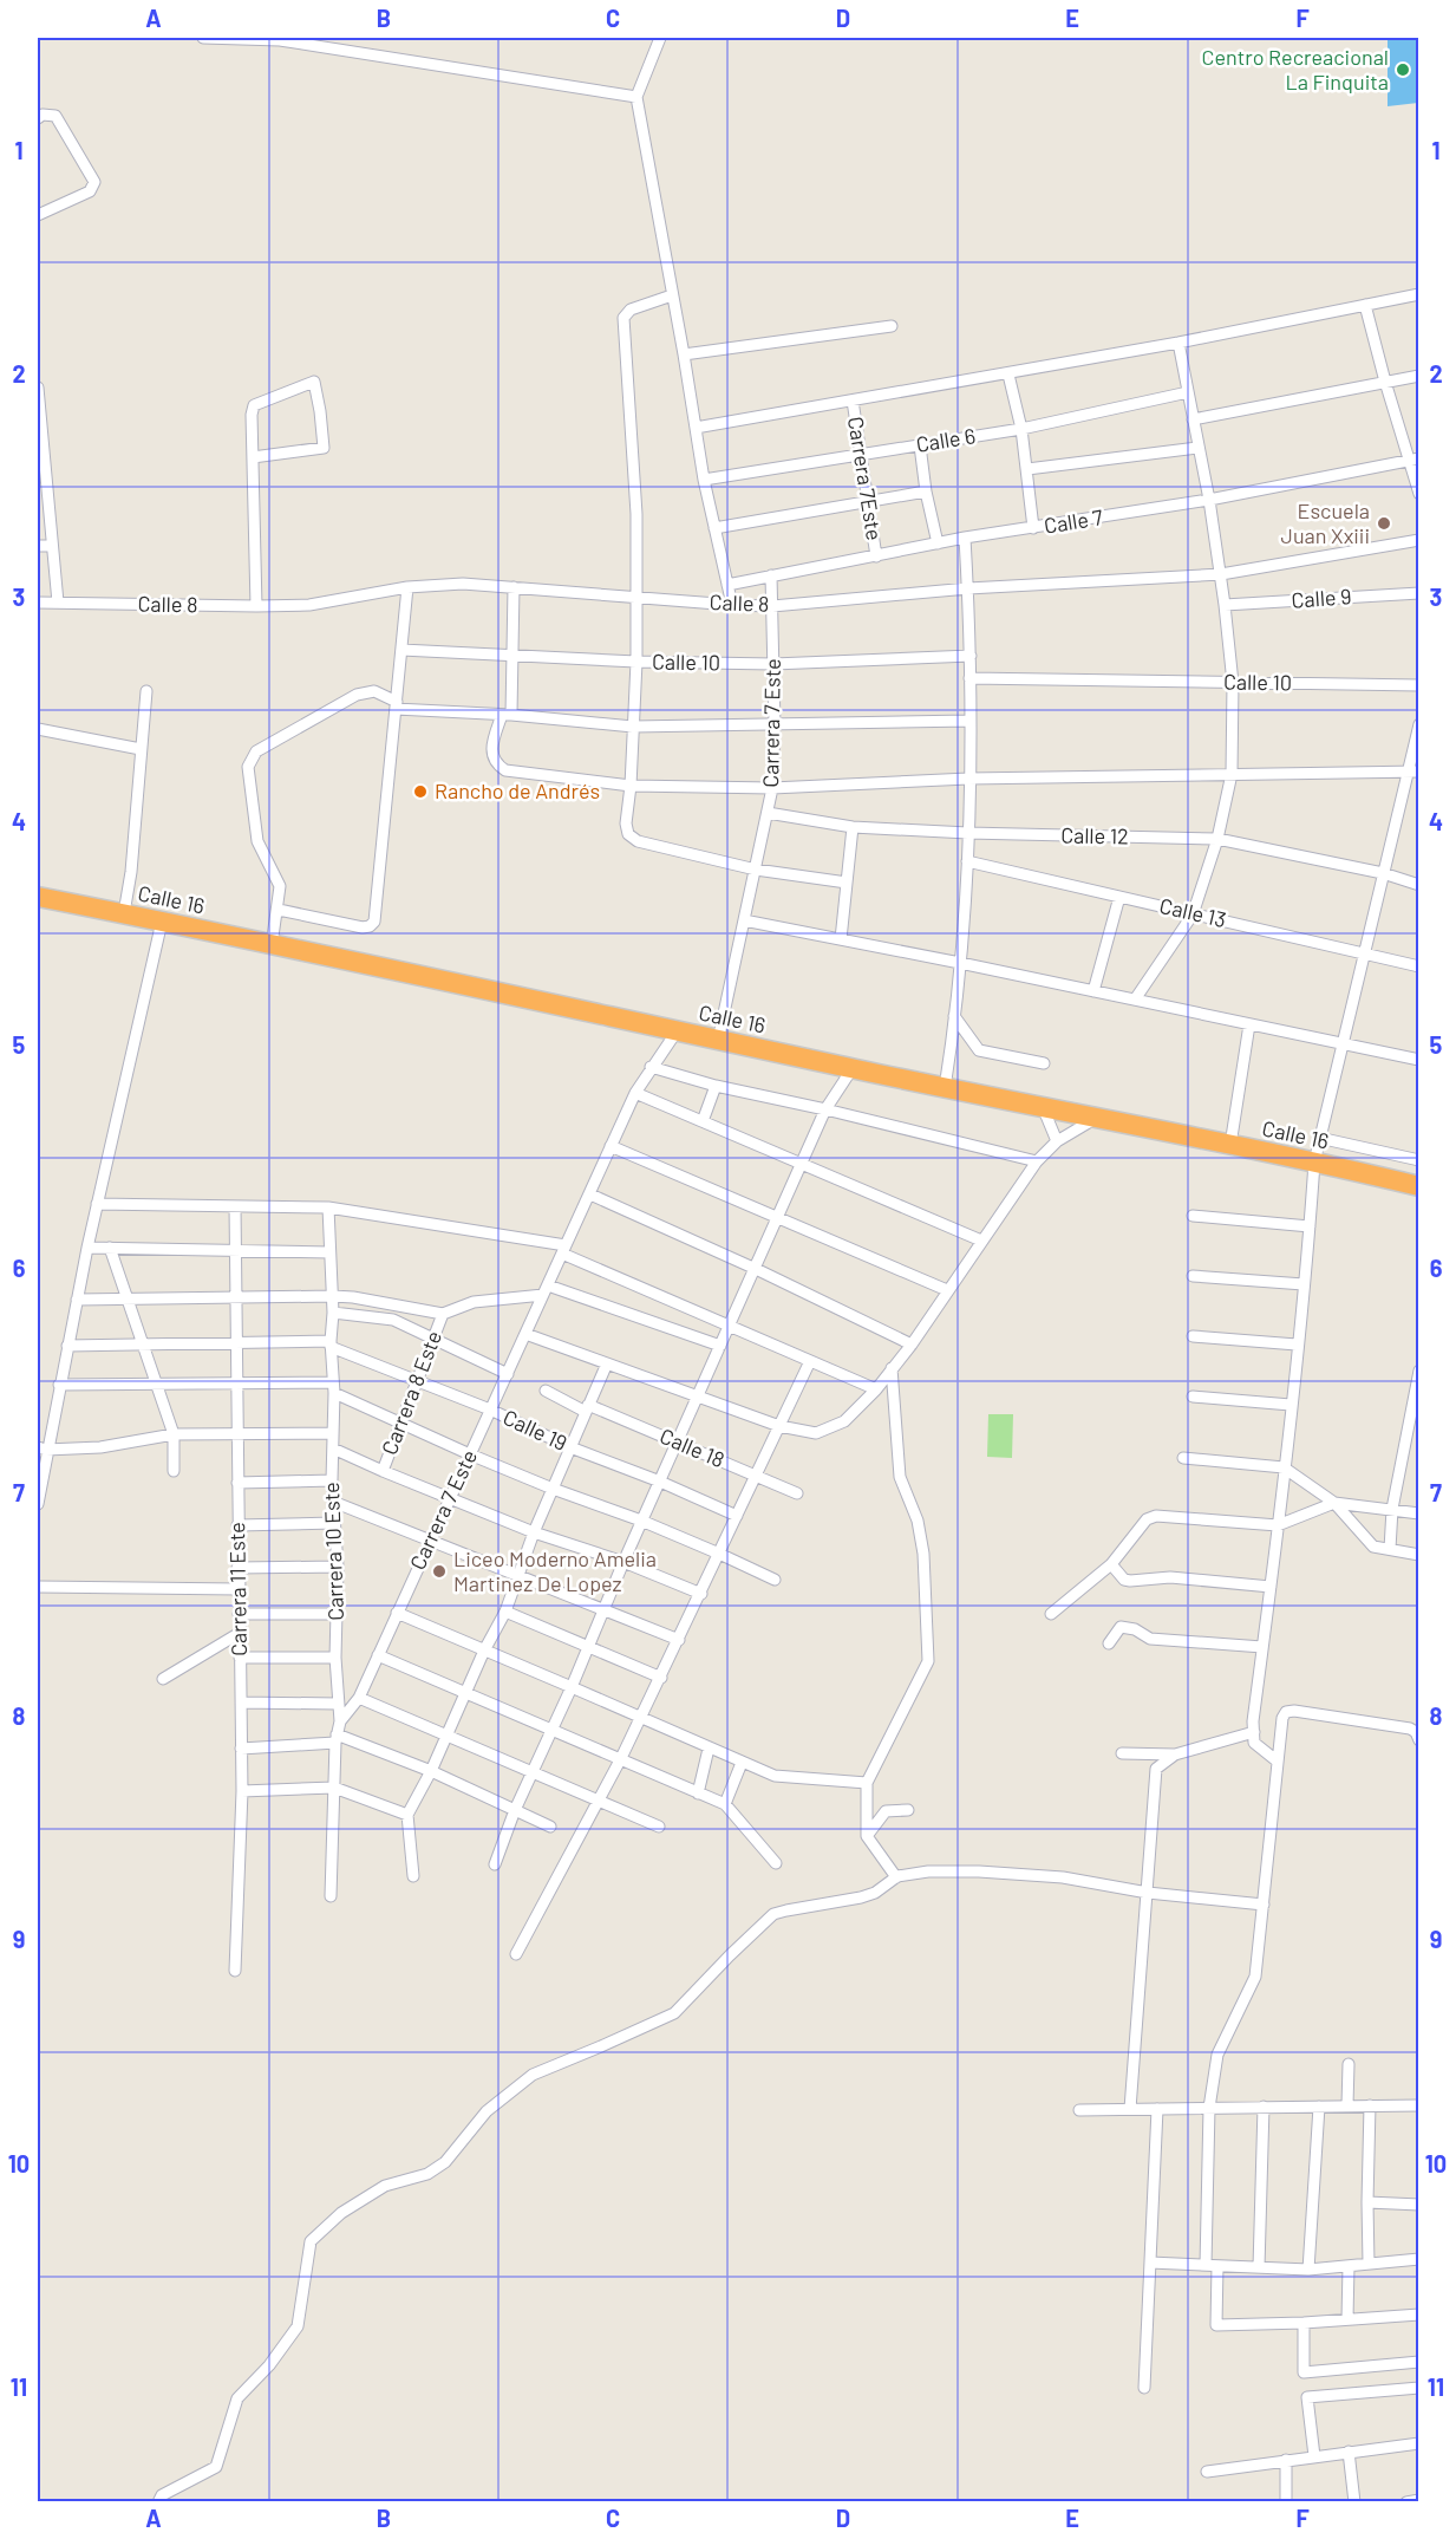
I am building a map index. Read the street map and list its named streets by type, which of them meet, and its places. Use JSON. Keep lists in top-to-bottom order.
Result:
{
  "streets": {
    "highway": ["Calle 16"],
    "street": [
      "Calle 6",
      "Carrera 7Este",
      "Calle 7",
      "Calle 9",
      "Calle 8",
      "Calle 10",
      "Carrera 7 Este",
      "Calle 12",
      "Calle 13",
      "Carrera 8 Este",
      "Calle 19",
      "Calle 18",
      "Carrera 10 Este",
      "Carrera 11 Este"
    ]
  },
  "crossings": [
    ["Calle 6", "Carrera 7Este"],
    ["Carrera 7Este", "Calle 7"],
    ["Calle 7", "Carrera 7 Este"],
    ["Calle 8", "Carrera 7 Este"],
    ["Calle 10", "Carrera 7 Este"],
    ["Carrera 7 Este", "Calle 12"],
    ["Carrera 7 Este", "Calle 16"],
    ["Carrera 7 Este", "Calle 19"],
    ["Carrera 7 Este", "Carrera 10 Este"],
    ["Carrera 8 Este", "Calle 19"],
    ["Calle 19", "Carrera 10 Este"],
    ["Calle 19", "Carrera 11 Este"]
  ],
  "places": [
    "Centro Recreacional La Finquita",
    "Escuela Juan Xxiii",
    "Rancho de Andrés",
    "Liceo Moderno Amelia Martinez De Lopez"
  ],
  "grid": {
    "columns": [
      "A",
      "B",
      "C",
      "D",
      "E",
      "F"
    ],
    "rows": [
      "1",
      "2",
      "3",
      "4",
      "5",
      "6",
      "7",
      "8",
      "9",
      "10",
      "11"
    ]
  }
}
